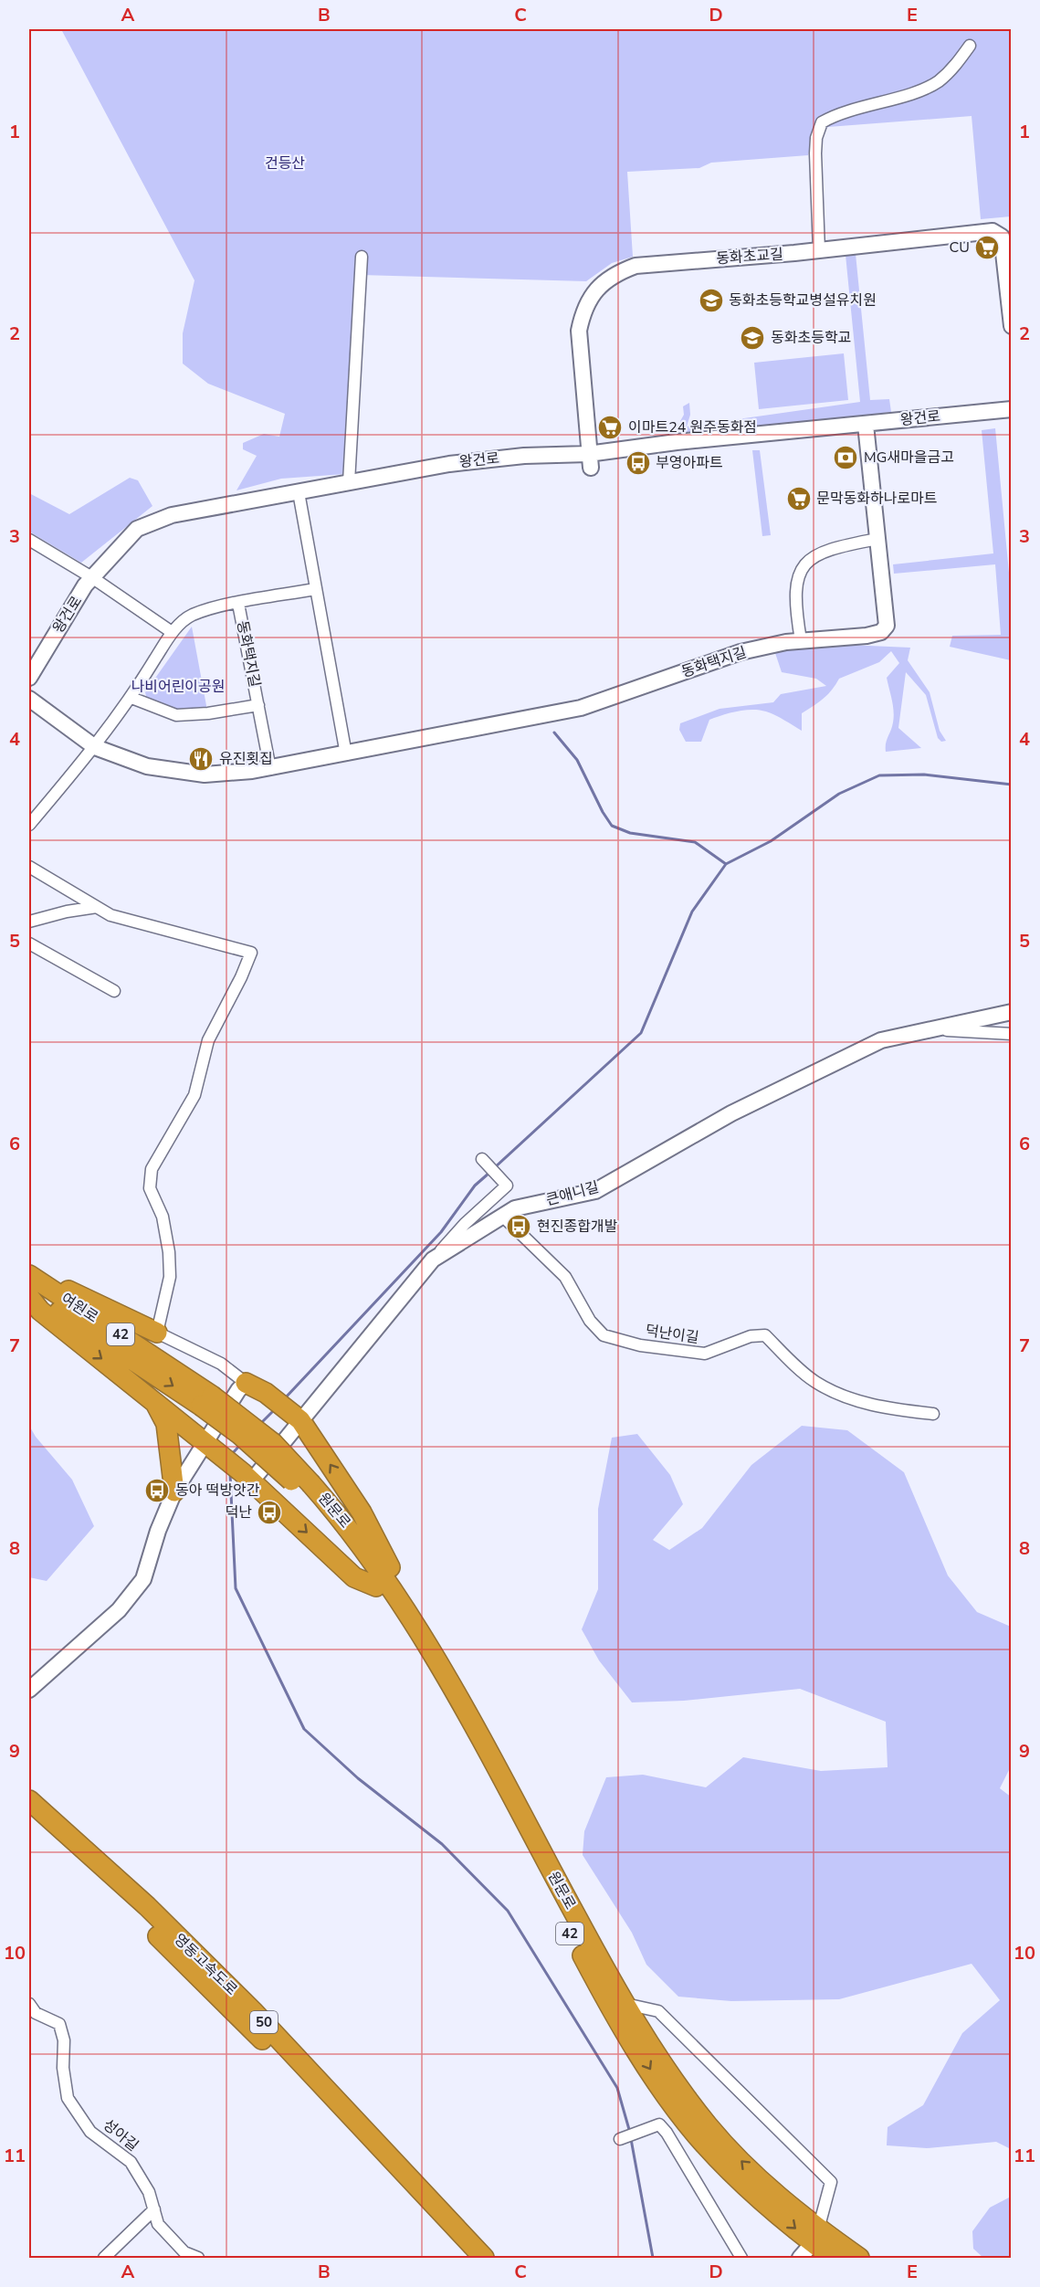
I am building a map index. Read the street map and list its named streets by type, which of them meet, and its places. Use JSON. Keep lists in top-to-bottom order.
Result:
{
  "streets": {
    "highway": [
      "여원로",
      "42",
      "원문로",
      "영동고속도로",
      "50"
    ],
    "street": [
      "동화초교길",
      "왕건로",
      "동화택지길",
      "큰애니길",
      "덕난이길",
      "성아길"
    ]
  },
  "crossings": [
    ["동화초교길", "왕건로"],
    ["왕건로", "동화택지길"],
    ["큰애니길", "덕난이길"],
    ["여원로", "원문로"]
  ],
  "parks": ["건등산", "나비어린이공원"],
  "places": {
    "supermarket": ["CU", "이마트24 원주동화점", "문막동화하나로마트"],
    "school or university": ["동화초등학교병설유치원", "동화초등학교"],
    "bank": ["MG새마을금고"],
    "bus stop": [
      "부영아파트",
      "현진종합개발",
      "동아 떡방앗간",
      "덕난"
    ],
    "restaurant": ["유진횟집"]
  },
  "grid": {
    "columns": [
      "A",
      "B",
      "C",
      "D",
      "E"
    ],
    "rows": [
      "1",
      "2",
      "3",
      "4",
      "5",
      "6",
      "7",
      "8",
      "9",
      "10",
      "11"
    ]
  }
}
